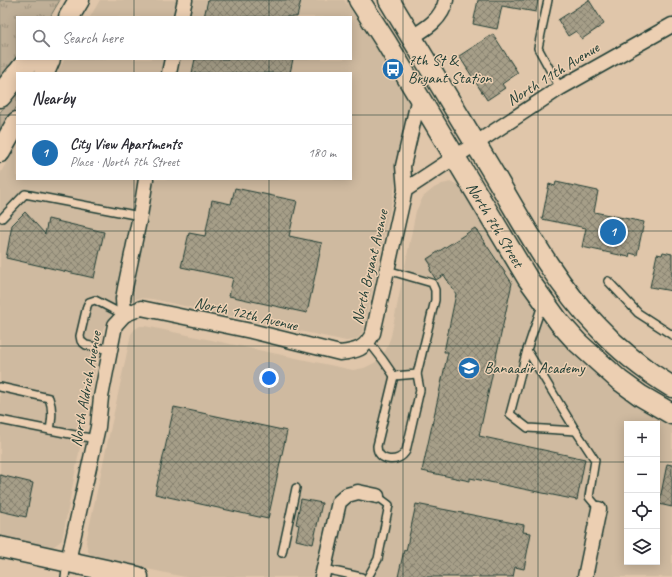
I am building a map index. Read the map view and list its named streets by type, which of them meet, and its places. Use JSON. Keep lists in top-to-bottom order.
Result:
{
  "streets": {
    "main road": ["North 7th Street"],
    "street": [
      "North 11th Avenue",
      "North Bryant Avenue",
      "North 12th Avenue",
      "North Aldrich Avenue"
    ]
  },
  "crossings": [
    ["North 11th Avenue", "North 7th Street"],
    ["North 7th Street", "North Bryant Avenue"],
    ["North Bryant Avenue", "North 12th Avenue"],
    ["North 12th Avenue", "North Aldrich Avenue"]
  ],
  "places": {
    "bus stop": ["7th St & Bryant Station"],
    "school or university": ["Banaadir Academy"]
  },
  "page": {
    "search": "Search here",
    "heading": "Nearby",
    "list": [
      {
        "mark": "1",
        "name": "City View Apartments",
        "note": "Place · North 7th Street",
        "value": "180 m"
      }
    ],
    "pins": "1",
    "map_buttons": ["+", "−"]
  }
}
